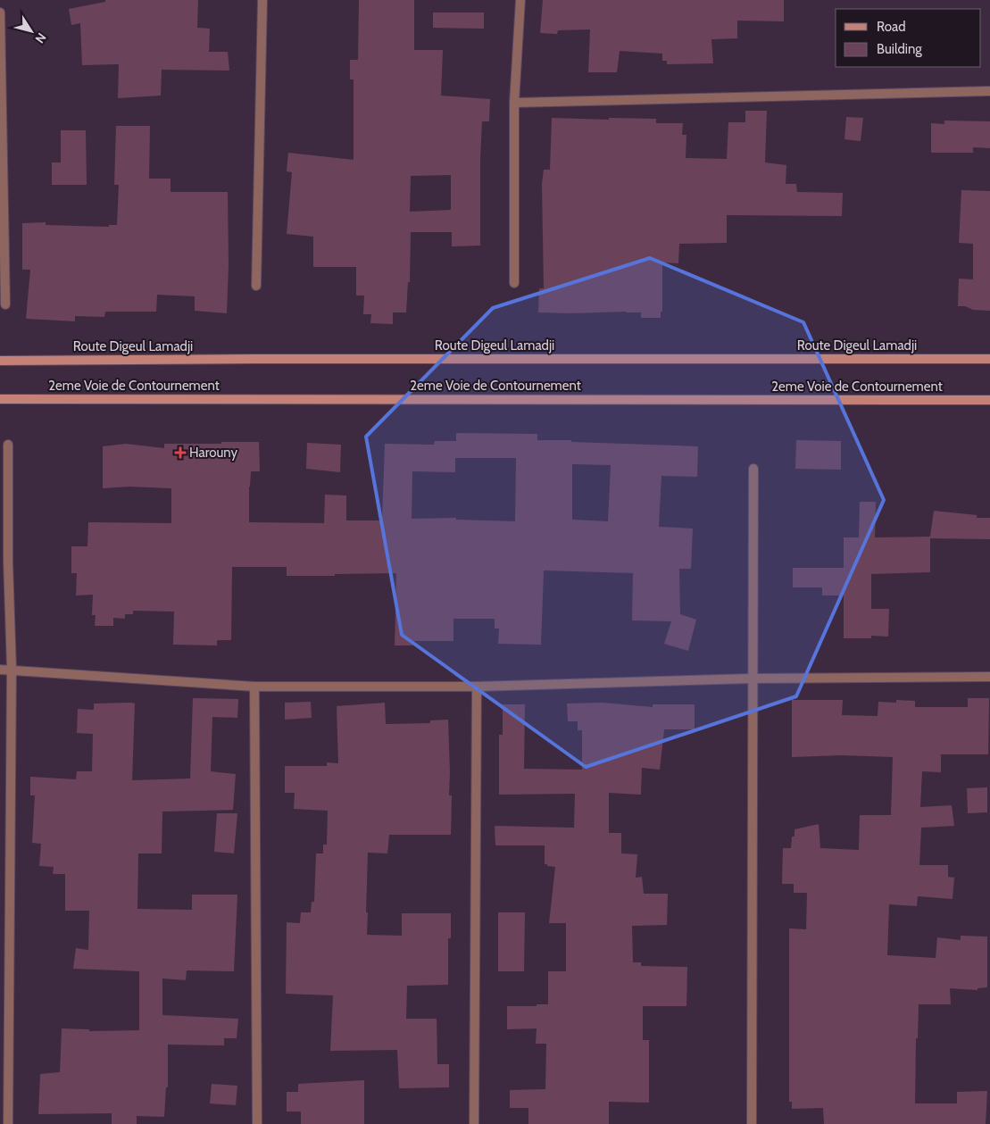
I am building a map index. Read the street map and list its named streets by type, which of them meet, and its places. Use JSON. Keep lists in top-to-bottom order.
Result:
{
  "streets": {
    "main road": ["Route Digeul Lamadji", "2eme Voie de Contournement"]
  },
  "places": {
    "health": ["Harouny"]
  },
  "legend": ["Road", "Building"],
  "north": "bottom right"
}
